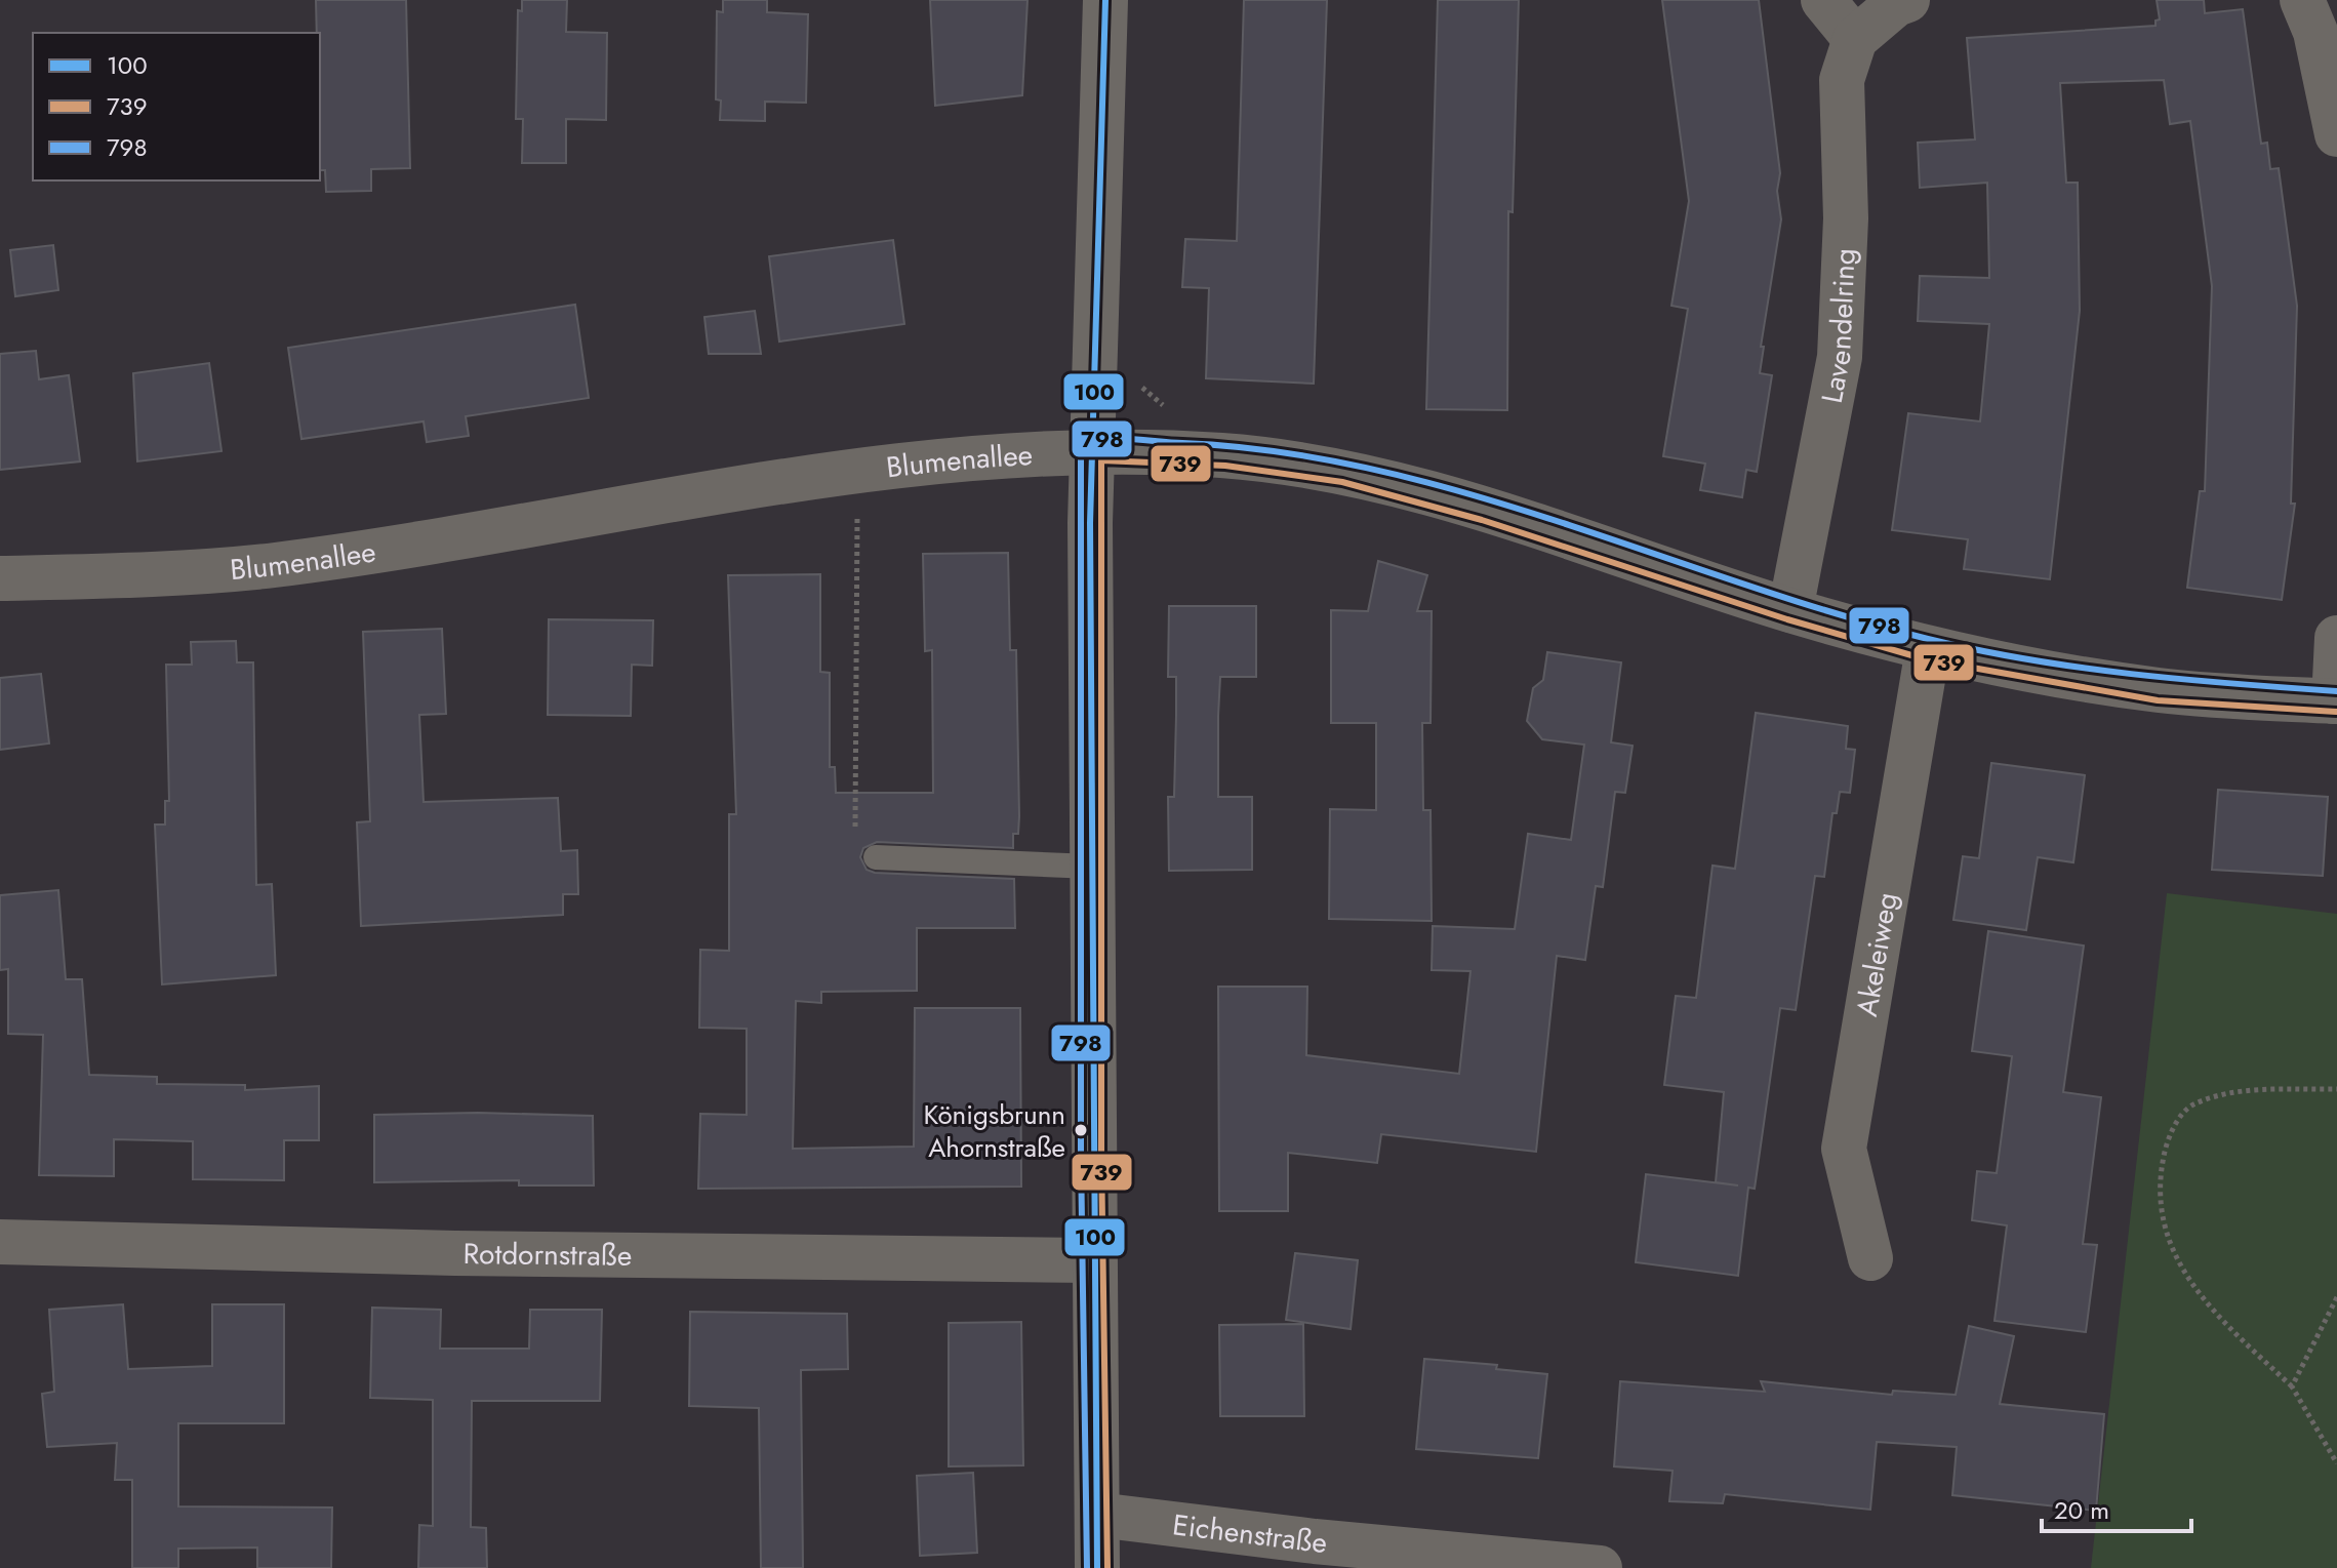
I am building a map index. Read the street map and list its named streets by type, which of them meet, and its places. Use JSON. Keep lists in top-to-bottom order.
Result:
{
  "streets": {
    "street": [
      "Lavendelring",
      "Blumenallee",
      "Akeleiweg",
      "Rotdornstraße",
      "Eichenstraße"
    ]
  },
  "crossings": [
    ["Lavendelring", "Blumenallee"],
    ["Blumenallee", "Akeleiweg"]
  ],
  "places": ["Königsbrunn Ahornstraße"],
  "lines": ["transit line 100", "transit line 798", "transit line 739"],
  "legend": ["100", "739", "798"],
  "scale_bar": "20 m"
}
